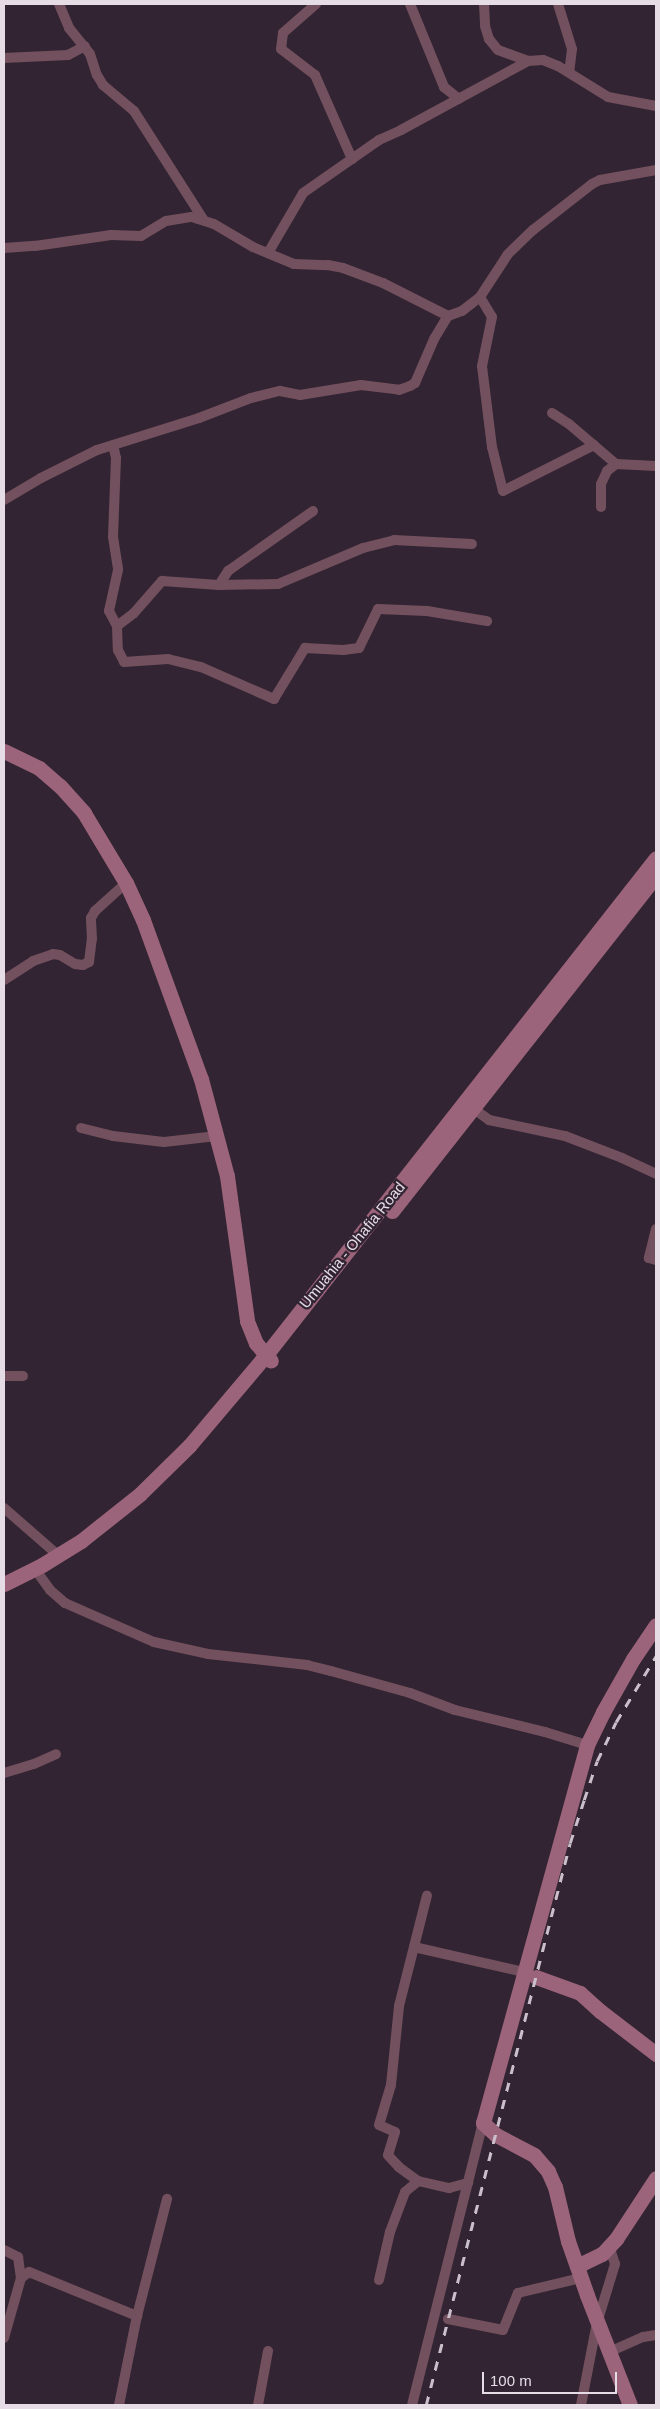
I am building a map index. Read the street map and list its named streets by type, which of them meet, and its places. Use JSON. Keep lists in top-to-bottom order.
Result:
{
  "streets": {
    "main road": ["Umuahia - Ohafia Road"]
  },
  "scale_bar": "100 m"
}
